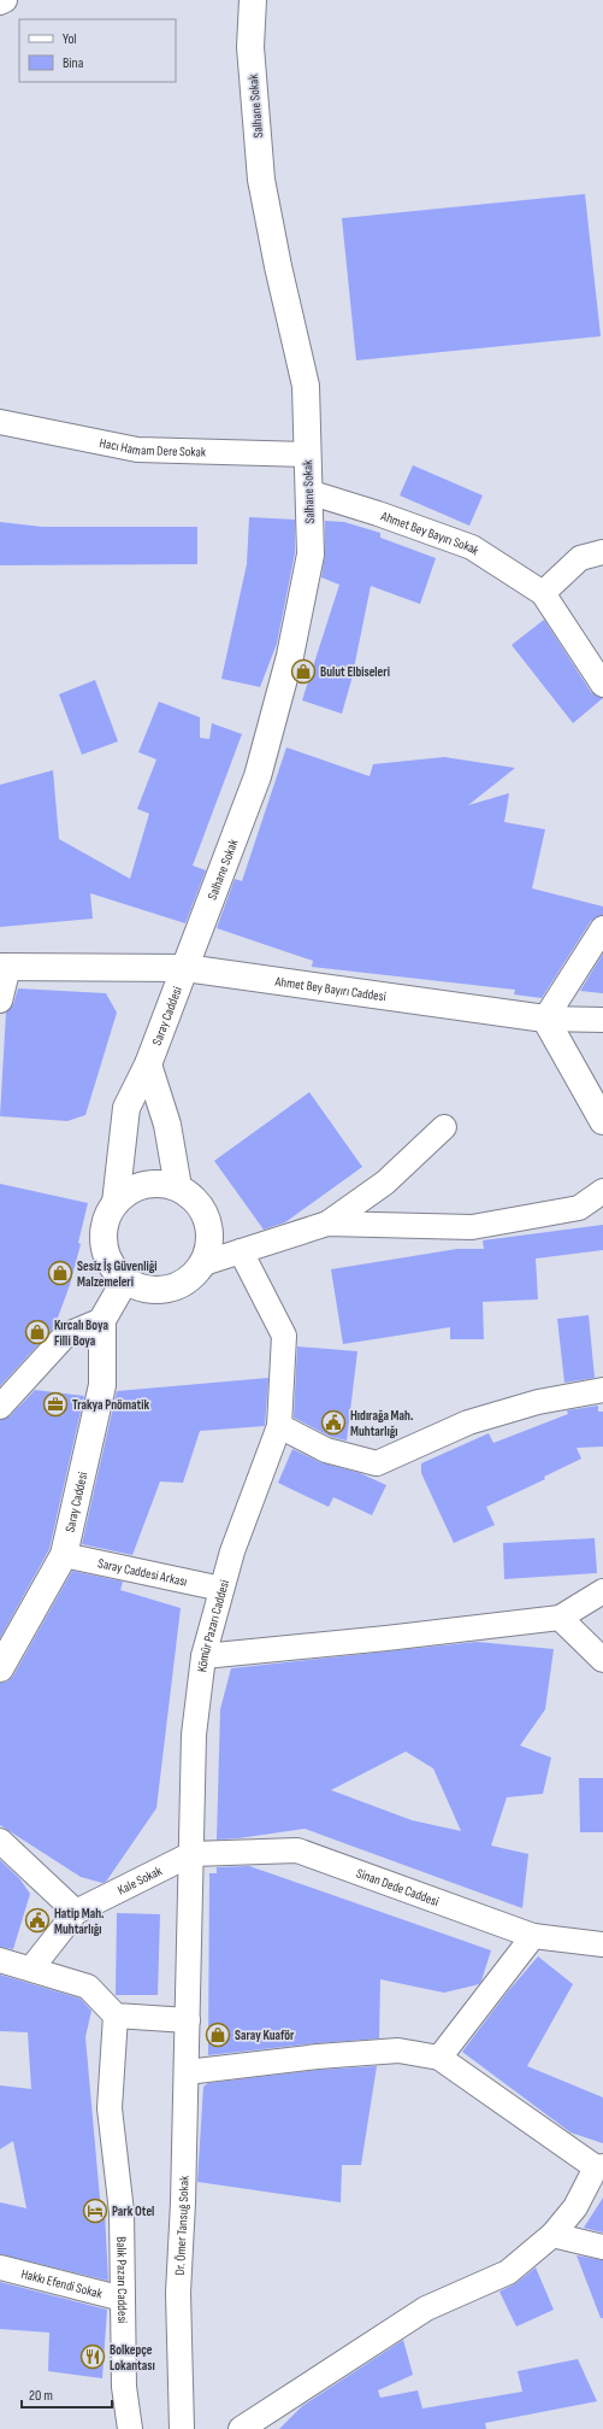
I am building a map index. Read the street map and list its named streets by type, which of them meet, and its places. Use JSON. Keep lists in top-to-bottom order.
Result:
{
  "streets": {
    "street": [
      "Salhane Sokak",
      "Hacı Hamam Dere Sokak",
      "Ahmet Bey Bayırı Sokak",
      "Ahmet Bey Bayırı Caddesi",
      "Saray Caddesi",
      "Saray Caddesi Arkası",
      "Kömür Pazarı Caddesi",
      "Kale Sokak",
      "Sinan Dede Caddesi",
      "Dr. Ömer Tansuğ Sokak",
      "Balık Pazarı Caddesi",
      "Hakkı Efendi Sokak"
    ]
  },
  "crossings": [
    ["Salhane Sokak", "Hacı Hamam Dere Sokak"],
    ["Salhane Sokak", "Ahmet Bey Bayırı Sokak"],
    ["Salhane Sokak", "Ahmet Bey Bayırı Caddesi"],
    ["Salhane Sokak", "Saray Caddesi"],
    ["Ahmet Bey Bayırı Caddesi", "Saray Caddesi"],
    ["Saray Caddesi", "Saray Caddesi Arkası"],
    ["Saray Caddesi Arkası", "Kömür Pazarı Caddesi"],
    ["Kömür Pazarı Caddesi", "Kale Sokak"],
    ["Kömür Pazarı Caddesi", "Sinan Dede Caddesi"],
    ["Kömür Pazarı Caddesi", "Dr. Ömer Tansuğ Sokak"],
    ["Kale Sokak", "Sinan Dede Caddesi"],
    ["Balık Pazarı Caddesi", "Hakkı Efendi Sokak"]
  ],
  "places": {
    "shop": [
      "Bulut Elbiseleri",
      "Sesiz İş Güvenliği Malzemeleri",
      "Kırcalı Boya Filli Boya",
      "Saray Kuaför"
    ],
    "office": ["Trakya Pnömatik"],
    "public building": ["Hıdırağa Mah. Muhtarlığı", "Hatip Mah. Muhtarlığı"],
    "hotel": ["Park Otel"],
    "restaurant": ["Bolkepçe Lokantası"]
  },
  "legend": ["Yol", "Bina"],
  "scale_bar": "20 m"
}
